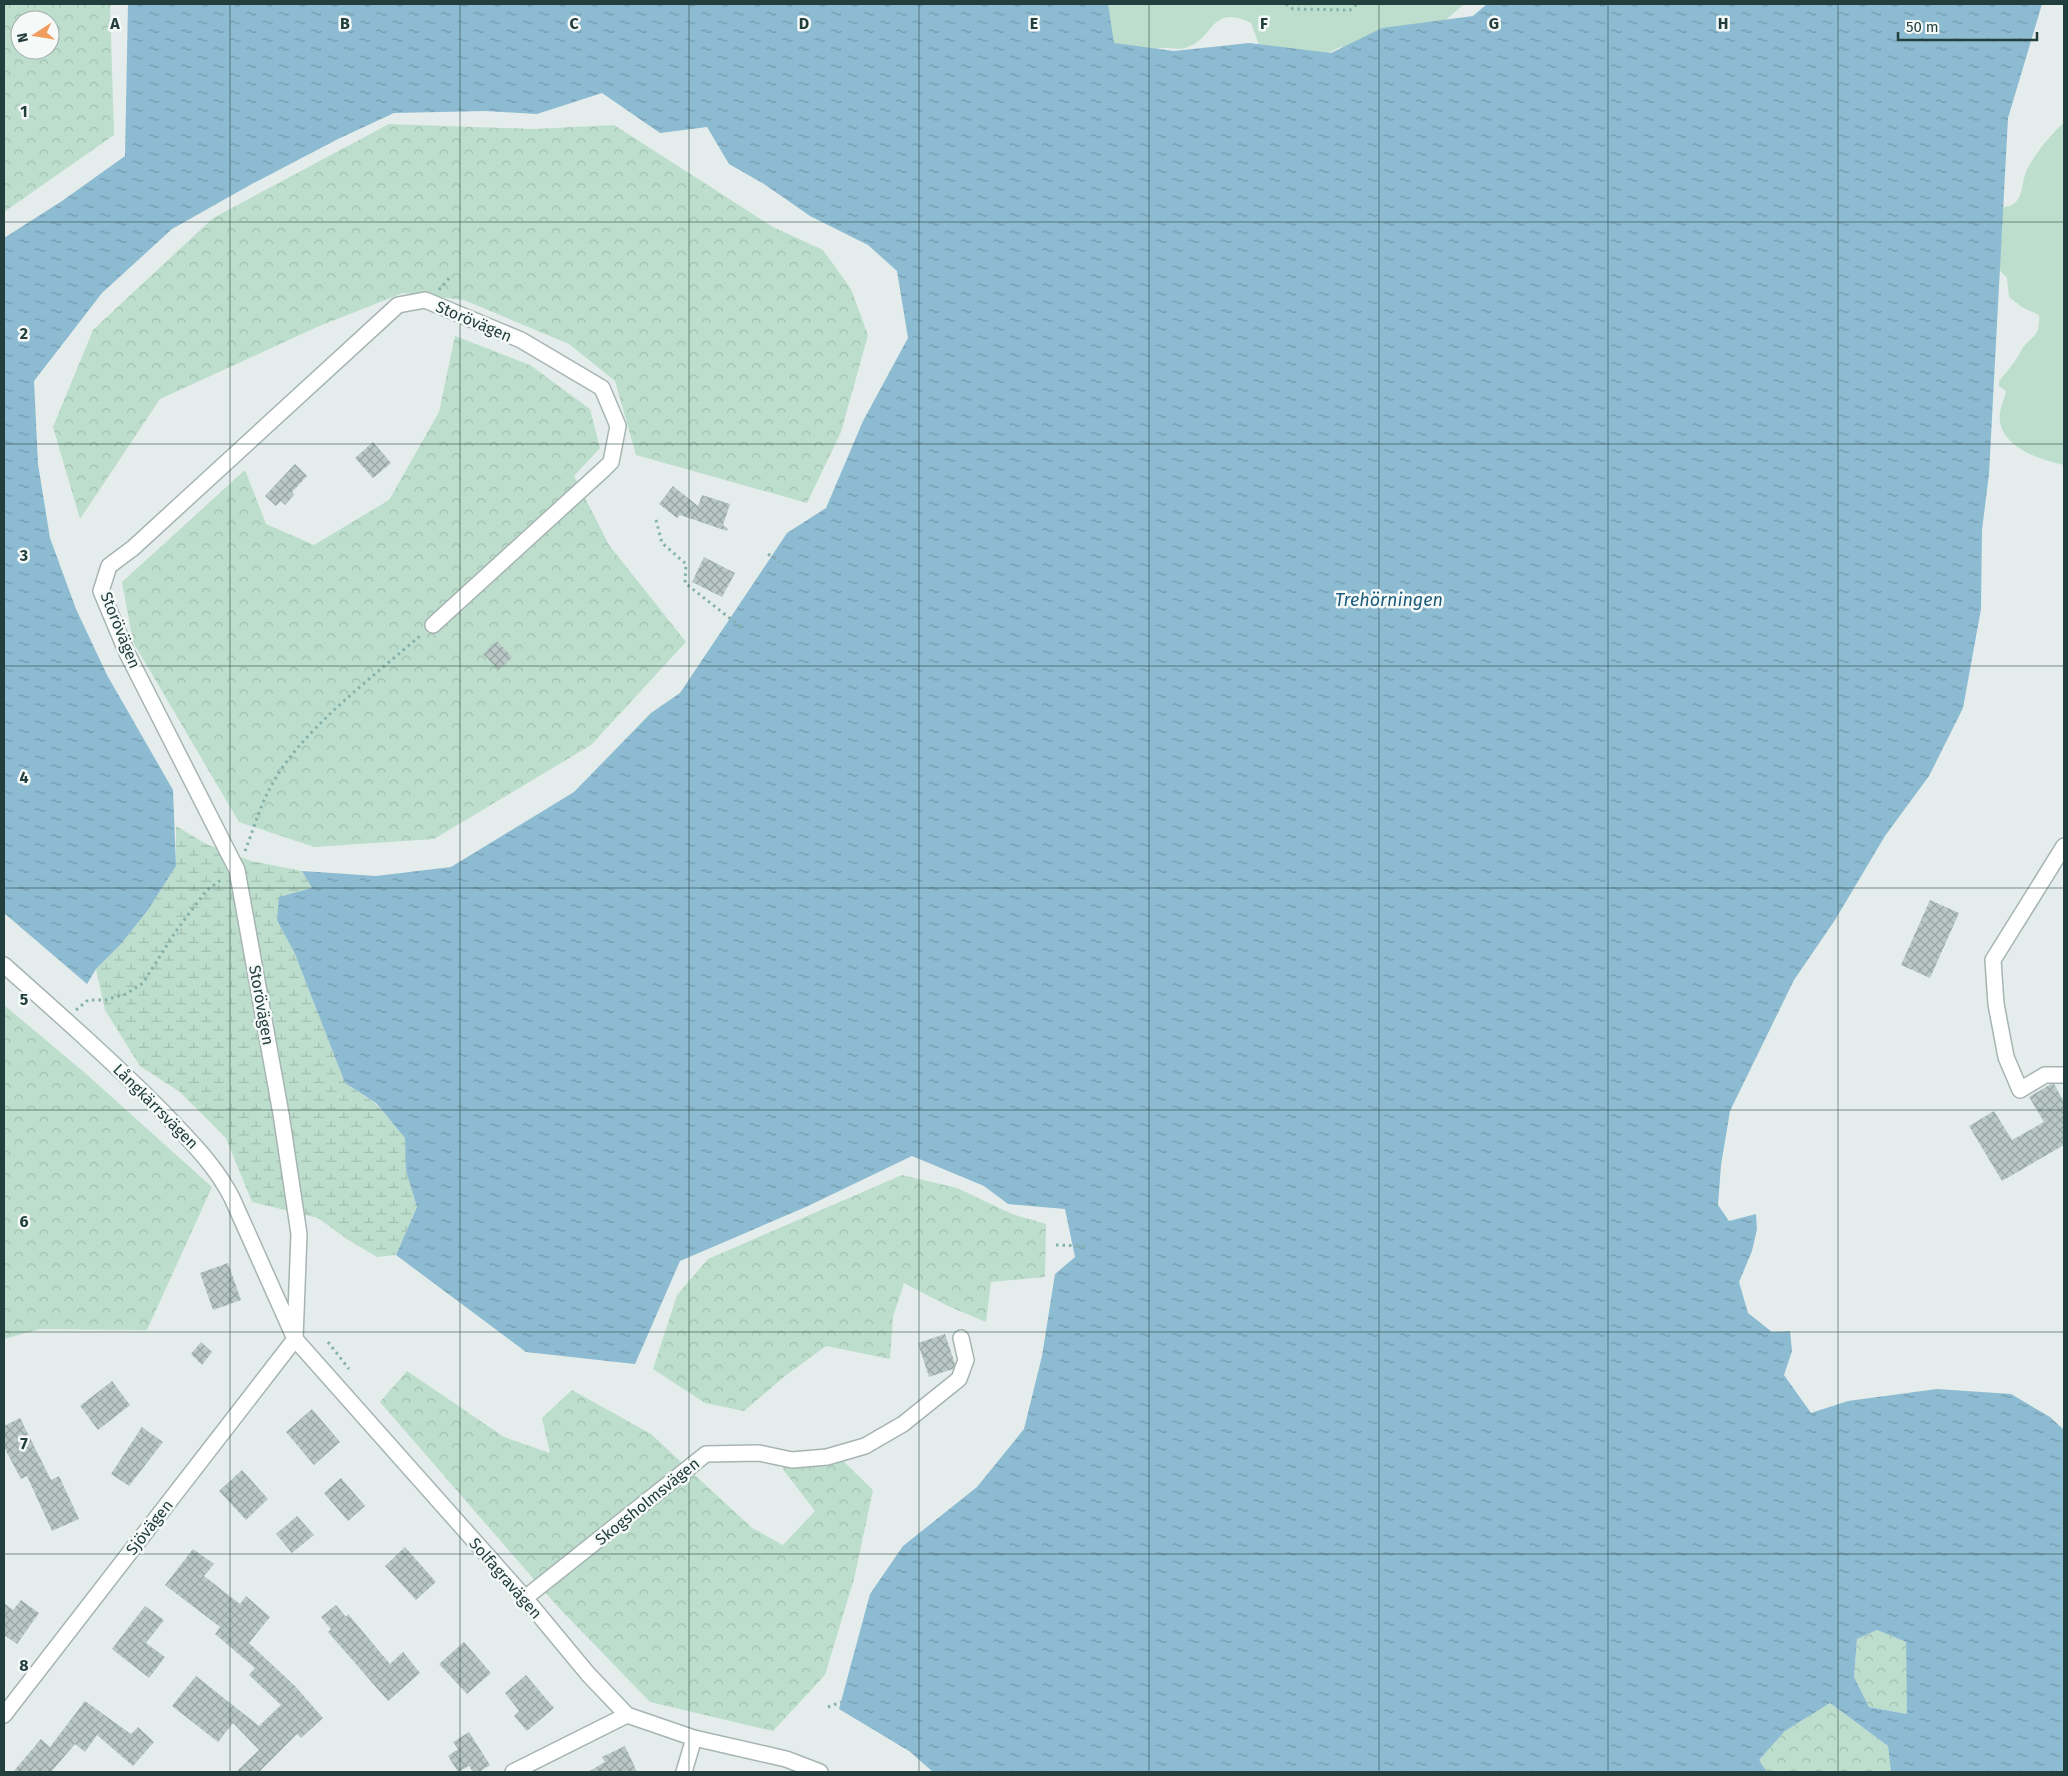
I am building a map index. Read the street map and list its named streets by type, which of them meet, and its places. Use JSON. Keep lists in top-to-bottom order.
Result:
{
  "streets": {
    "street": [
      "Storövägen",
      "Långkärrsvägen",
      "Skogsholmsvägen",
      "Sjövägen",
      "Solfagravägen"
    ]
  },
  "crossings": [
    ["Storövägen", "Sjövägen"],
    ["Storövägen", "Solfagravägen"],
    ["Långkärrsvägen", "Solfagravägen"],
    ["Skogsholmsvägen", "Solfagravägen"],
    ["Sjövägen", "Solfagravägen"]
  ],
  "water": ["Trehörningen"],
  "scale_bar": "50 m",
  "north": "left",
  "grid": {
    "columns": [
      "A",
      "B",
      "C",
      "D",
      "E",
      "F",
      "G",
      "H"
    ],
    "rows": [
      "1",
      "2",
      "3",
      "4",
      "5",
      "6",
      "7",
      "8"
    ]
  }
}
